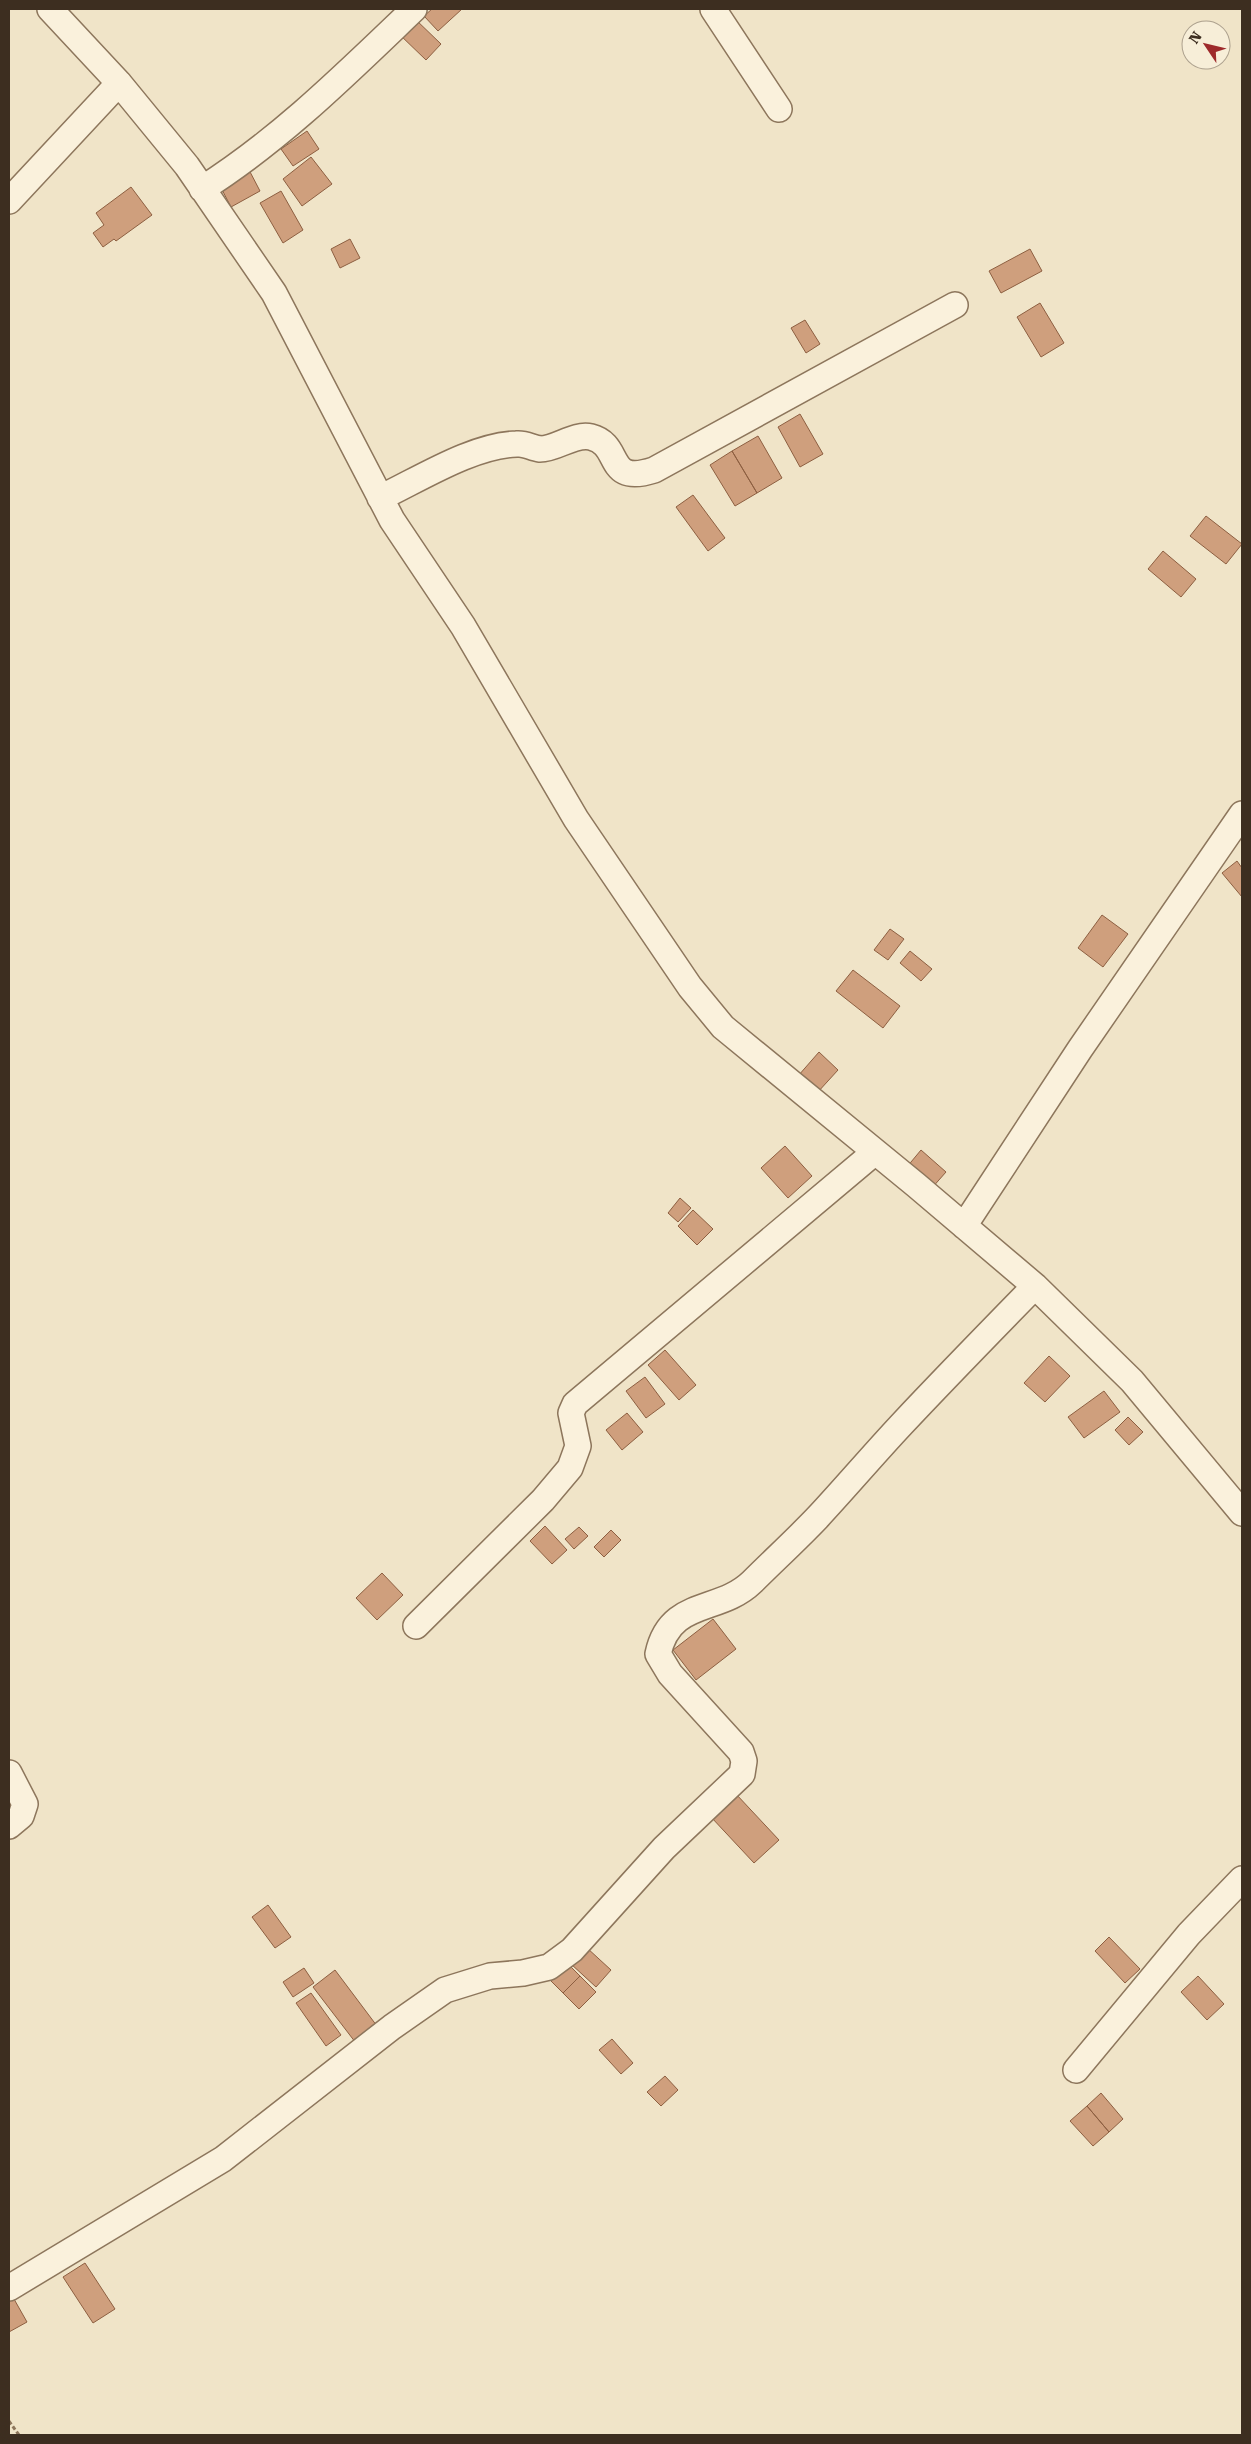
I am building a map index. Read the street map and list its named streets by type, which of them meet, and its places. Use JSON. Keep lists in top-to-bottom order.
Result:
{
  "north": "top left"
}
